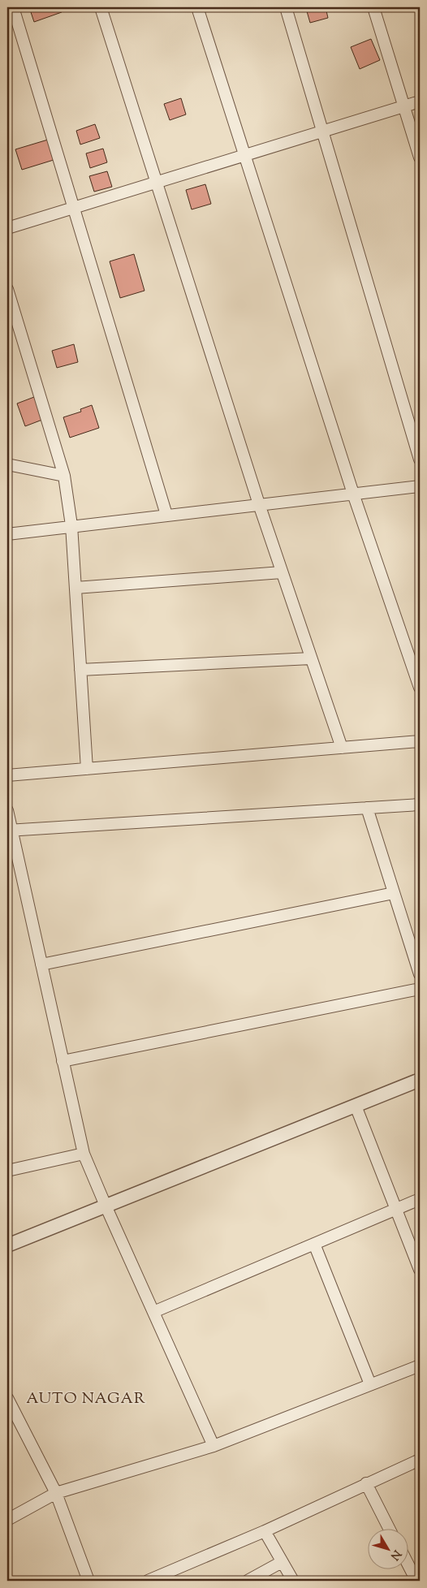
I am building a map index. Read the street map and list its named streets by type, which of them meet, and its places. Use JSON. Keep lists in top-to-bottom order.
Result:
{
  "districts": ["AUTO NAGAR"],
  "north": "bottom right"
}
